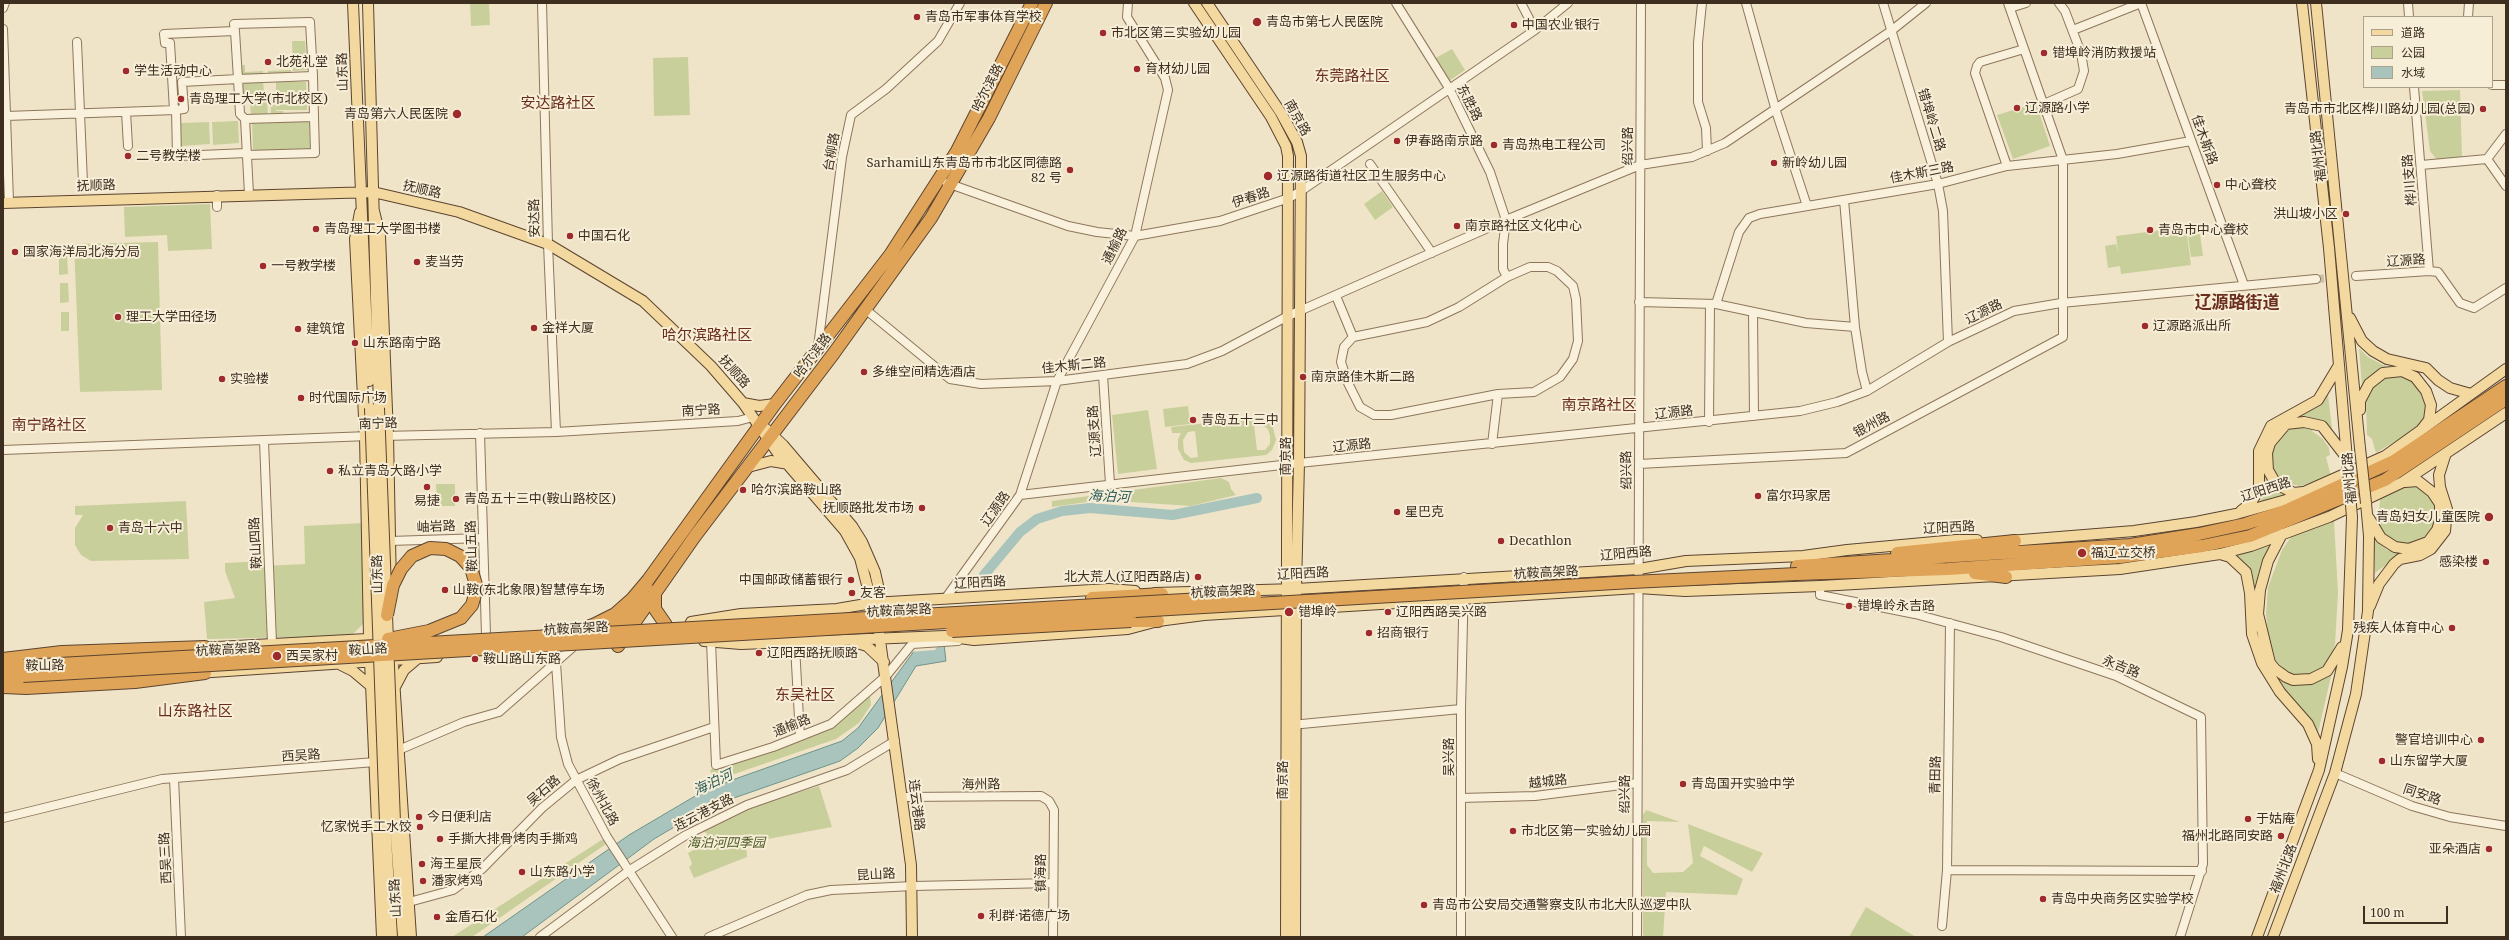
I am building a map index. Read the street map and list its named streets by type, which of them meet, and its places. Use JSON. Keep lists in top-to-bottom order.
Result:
{
  "streets": {
    "highway": ["哈尔滨路", "辽阳西路", "杭鞍高架路"],
    "main road": [
      "山东路",
      "南京路",
      "福州北路",
      "抚顺路",
      "鞍山路",
      "连云港路"
    ],
    "street": [
      "东胜路",
      "错埠岭二路",
      "佳木斯路",
      "绍兴路",
      "台柳路",
      "佳木斯三路",
      "桦川支路",
      "伊春路",
      "安达路",
      "通榆路",
      "辽源路",
      "佳木斯二路",
      "南宁路",
      "银州路",
      "辽源支路",
      "岫岩路",
      "鞍山四路",
      "鞍山五路",
      "永吉路",
      "西吴路",
      "吴兴路",
      "青田路",
      "越城路",
      "海州路",
      "吴石路",
      "同安路",
      "徐州北路",
      "连云港支路",
      "西吴三路",
      "镇海路",
      "昆山路"
    ]
  },
  "crossings": [
    ["山东路", "抚顺路"],
    ["山东路", "南宁路"],
    ["山东路", "岫岩路"],
    ["山东路", "鞍山路"],
    ["山东路", "西吴路"],
    ["山东路", "吴石路"],
    ["哈尔滨路", "台柳路"],
    ["哈尔滨路", "抚顺路"],
    ["哈尔滨路", "伊春路"],
    ["哈尔滨路", "佳木斯二路"],
    ["哈尔滨路", "南宁路"],
    ["哈尔滨路", "鞍山路"],
    ["东胜路", "伊春路"],
    ["东胜路", "佳木斯二路"],
    ["南京路", "伊春路"],
    ["南京路", "辽源路"],
    ["南京路", "佳木斯二路"],
    ["南京路", "辽阳西路"],
    ["错埠岭二路", "佳木斯三路"],
    ["错埠岭二路", "辽源路"],
    ["错埠岭二路", "佳木斯二路"],
    ["佳木斯路", "佳木斯三路"],
    ["佳木斯路", "辽源路"],
    ["绍兴路", "辽源路"],
    ["绍兴路", "佳木斯二路"],
    ["绍兴路", "银州路"],
    ["绍兴路", "辽阳西路"],
    ["绍兴路", "越城路"],
    ["福州北路", "同安路"],
    ["佳木斯三路", "辽源路"],
    ["桦川支路", "辽源路"],
    ["抚顺路", "安达路"],
    ["抚顺路", "通榆路"],
    ["抚顺路", "南宁路"],
    ["抚顺路", "辽阳西路"],
    ["抚顺路", "连云港路"],
    ["伊春路", "通榆路"],
    ["安达路", "南宁路"],
    ["通榆路", "辽源路"],
    ["通榆路", "佳木斯二路"],
    ["通榆路", "吴石路"],
    ["通榆路", "连云港路"],
    ["辽源路", "银州路"],
    ["辽源路", "辽源支路"],
    ["辽源路", "辽阳西路"],
    ["佳木斯二路", "辽源支路"],
    ["南宁路", "鞍山四路"],
    ["南宁路", "鞍山五路"],
    ["辽阳西路", "杭鞍高架路"],
    ["辽阳西路", "鞍山路"],
    ["辽阳西路", "吴兴路"],
    ["岫岩路", "鞍山五路"],
    ["鞍山四路", "鞍山路"],
    ["鞍山五路", "鞍山路"],
    ["杭鞍高架路", "鞍山路"],
    ["鞍山路", "西吴路"],
    ["永吉路", "青田路"],
    ["西吴路", "徐州北路"],
    ["西吴路", "西吴三路"],
    ["吴兴路", "越城路"],
    ["海州路", "连云港路"],
    ["海州路", "镇海路"],
    ["吴石路", "徐州北路"],
    ["徐州北路", "连云港支路"],
    ["连云港路", "连云港支路"],
    ["连云港路", "昆山路"],
    ["镇海路", "昆山路"]
  ],
  "districts": [
    "东莞路社区",
    "安达路社区",
    "辽源路街道",
    "哈尔滨路社区",
    "南京路社区",
    "南宁路社区",
    "东吴社区",
    "山东路社区"
  ],
  "water": ["海泊河"],
  "parks": ["海泊河四季园"],
  "places": [
    "青岛市军事体育学校",
    "青岛市第七人民医院",
    "中国农业银行",
    "市北区第三实验幼儿园",
    "错埠岭消防救援站",
    "北苑礼堂",
    "育材幼儿园",
    "学生活动中心",
    "青岛理工大学(市北校区)",
    "辽源路小学",
    "青岛市市北区桦川路幼儿园(总园)",
    "青岛第六人民医院",
    "伊春路南京路",
    "青岛热电工程公司",
    "二号教学楼",
    "新岭幼儿园",
    "Sarhami山东青岛市市北区同德路 82 号",
    "辽源路街道社区卫生服务中心",
    "中心聋校",
    "洪山坡小区",
    "南京路社区文化中心",
    "青岛理工大学图书楼",
    "青岛市中心聋校",
    "中国石化",
    "国家海洋局北海分局",
    "麦当劳",
    "一号教学楼",
    "理工大学田径场",
    "辽源路派出所",
    "金祥大厦",
    "建筑馆",
    "山东路南宁路",
    "多维空间精选酒店",
    "南京路佳木斯二路",
    "实验楼",
    "时代国际广场",
    "青岛五十三中",
    "私立青岛大路小学",
    "易捷",
    "哈尔滨路鞍山路",
    "富尔玛家居",
    "青岛五十三中(鞍山路校区)",
    "抚顺路批发市场",
    "星巴克",
    "青岛妇女儿童医院",
    "青岛十六中",
    "Decathlon",
    "福辽立交桥",
    "感染楼",
    "北大荒人(辽阳西路店)",
    "中国邮政储蓄银行",
    "山鞍(东北象限)智慧停车场",
    "友客",
    "错埠岭永吉路",
    "错埠岭",
    "辽阳西路吴兴路",
    "残疾人体育中心",
    "招商银行",
    "辽阳西路抚顺路",
    "西吴家村",
    "鞍山路山东路",
    "警官培训中心",
    "山东留学大厦",
    "青岛国开实验中学",
    "今日便利店",
    "于姑庵",
    "忆家悦手工水饺",
    "市北区第一实验幼儿园",
    "福州北路同安路",
    "手撕大排骨烤肉手撕鸡",
    "亚朵酒店",
    "海王星辰",
    "山东路小学",
    "潘家烤鸡",
    "青岛中央商务区实验学校",
    "青岛市公安局交通警察支队市北大队巡逻中队",
    "利群·诺德广场",
    "金盾石化"
  ],
  "legend": ["道路", "公园", "水域"],
  "scale_bar": "100 m"
}
